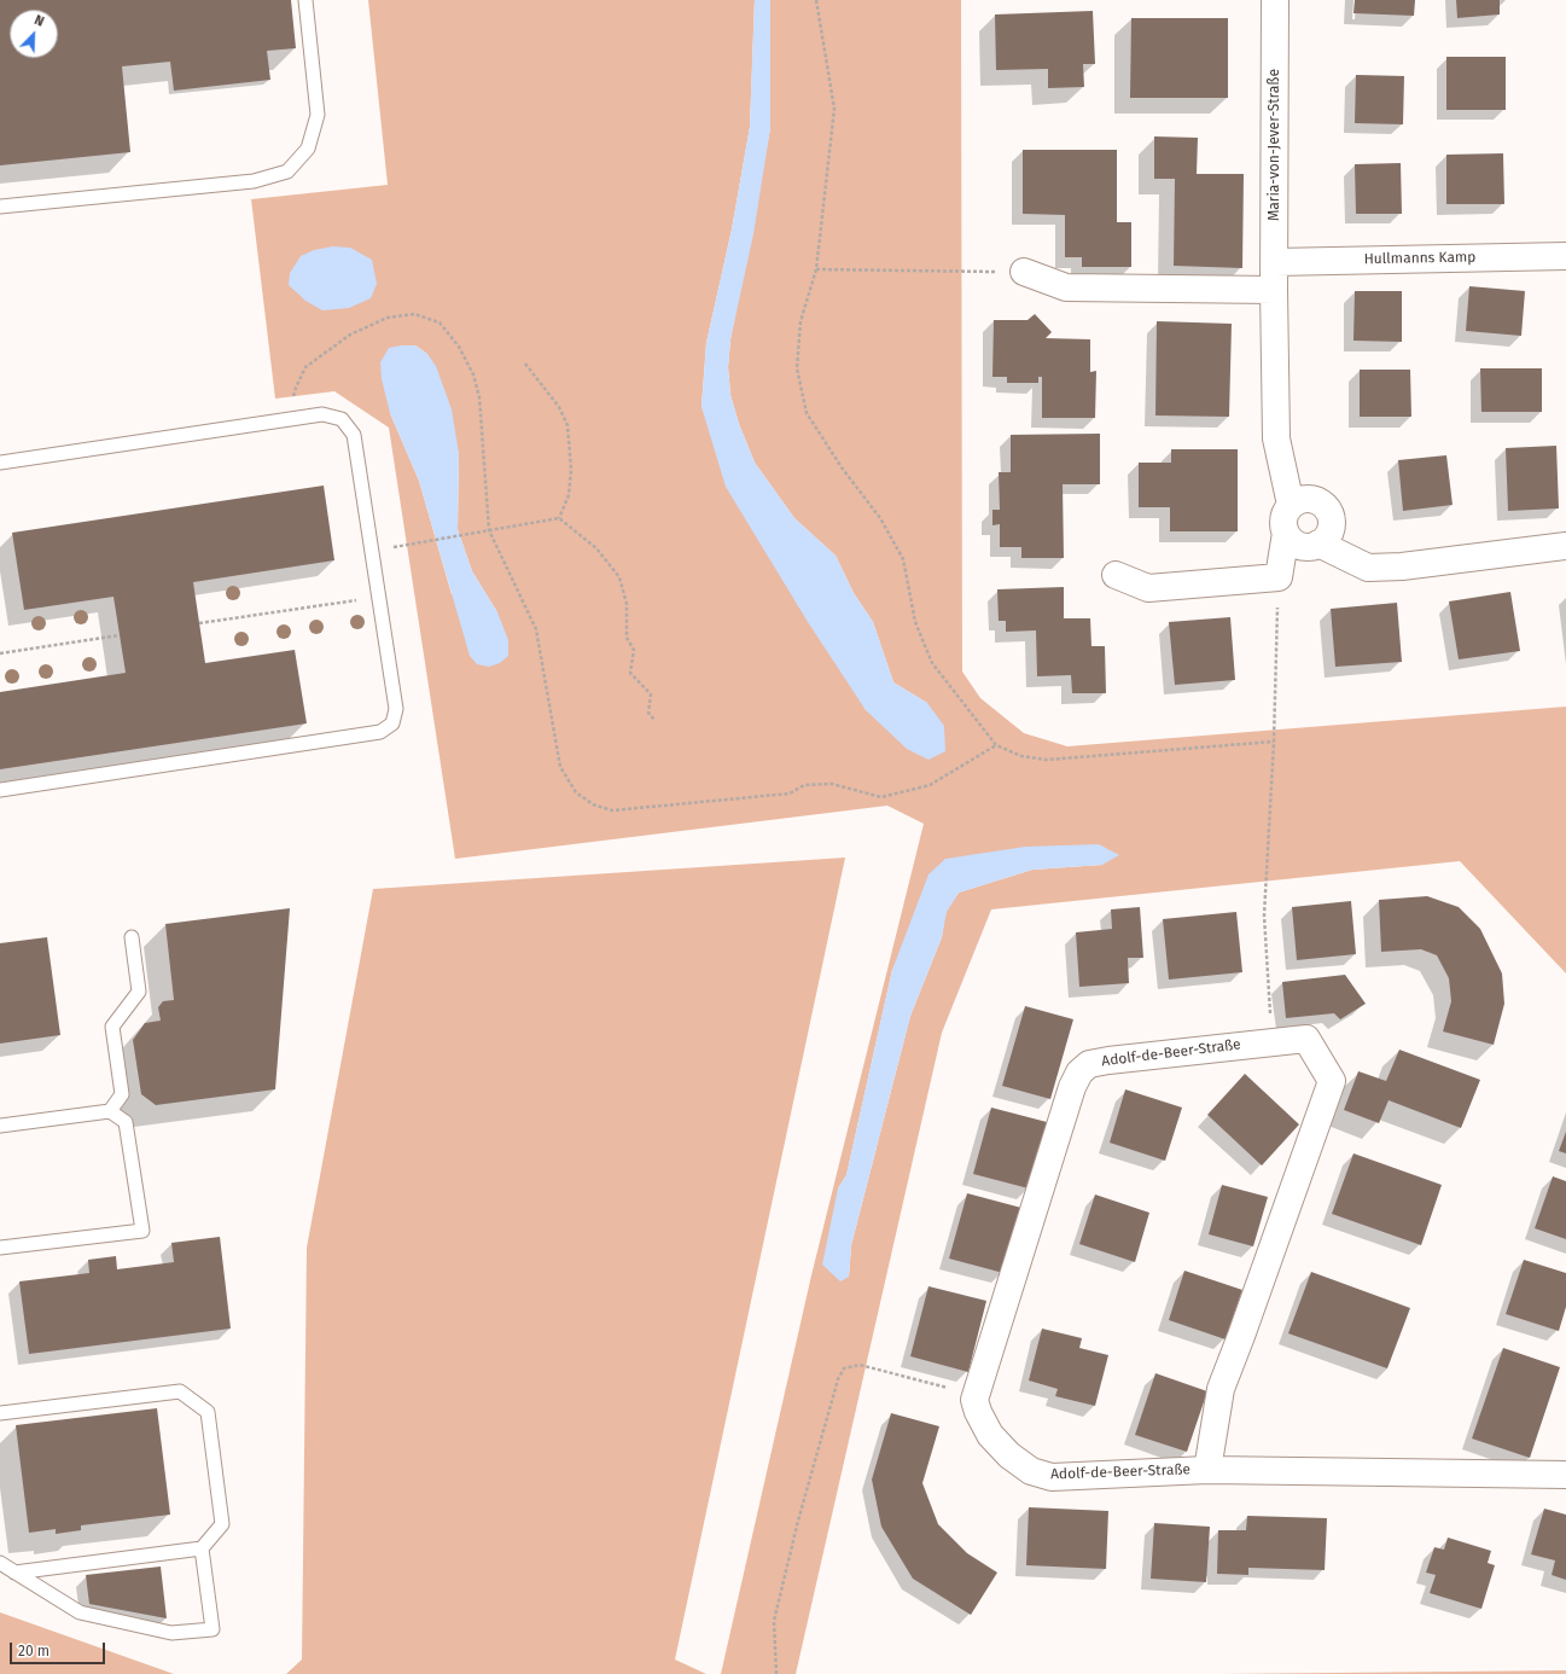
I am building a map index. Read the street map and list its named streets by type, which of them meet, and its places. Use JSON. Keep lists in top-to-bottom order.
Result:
{
  "streets": {
    "street": ["Maria-von-Jever-Straße", "Hullmanns Kamp", "Adolf-de-Beer-Straße"]
  },
  "crossings": [
    ["Maria-von-Jever-Straße", "Hullmanns Kamp"]
  ],
  "scale_bar": "20 m",
  "north": "top right"
}
